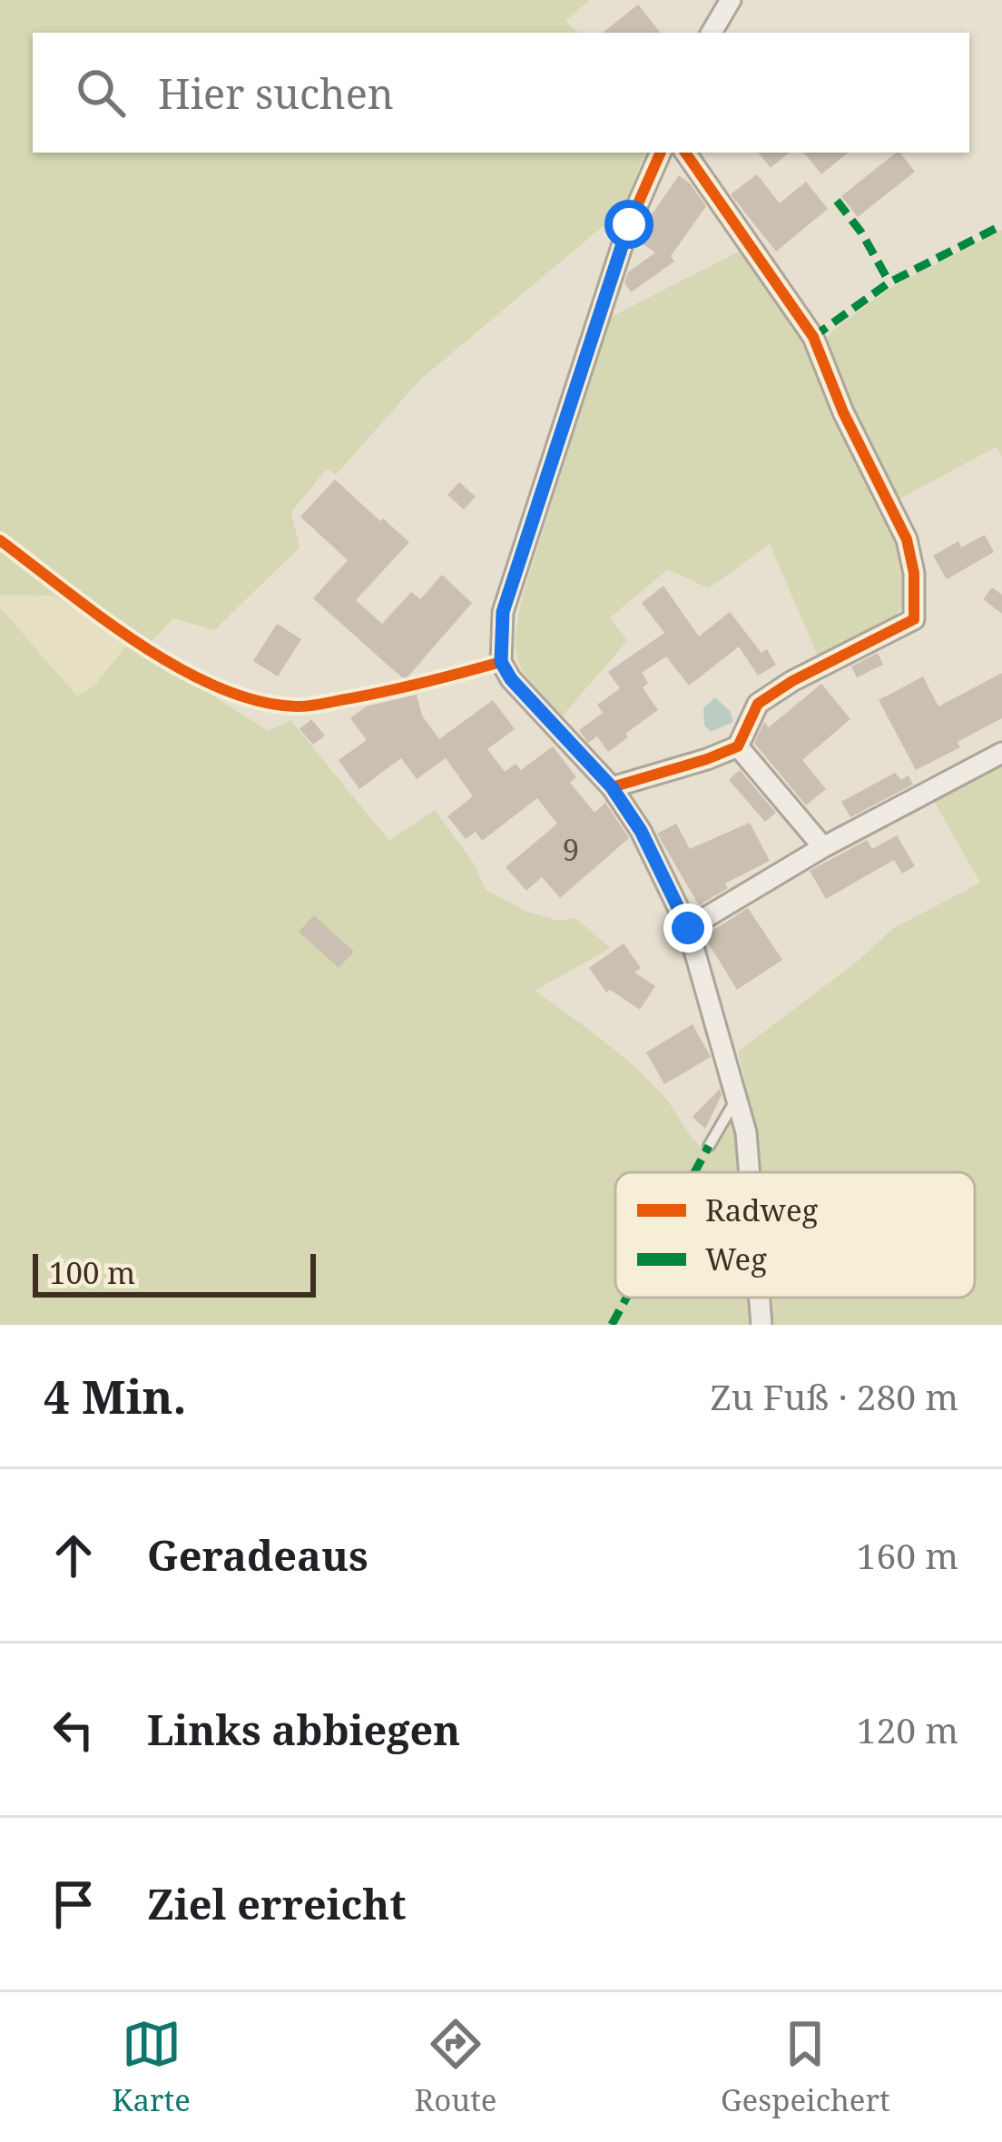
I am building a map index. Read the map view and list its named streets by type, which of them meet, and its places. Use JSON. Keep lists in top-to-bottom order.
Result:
{
  "house_numbers": ["9"],
  "legend": ["Radweg", "Weg"],
  "scale_bar": "100 m",
  "page": {
    "search": "Hier suchen",
    "scale": "100 m",
    "heading": ["4 Min.", "Zu Fuß · 280 m"],
    "list": [
      ["Geradeaus", "160 m"],
      ["Links abbiegen", "120 m"],
      "Ziel erreicht"
    ],
    "nav": ["Karte", "Route", "Gespeichert"]
  }
}
